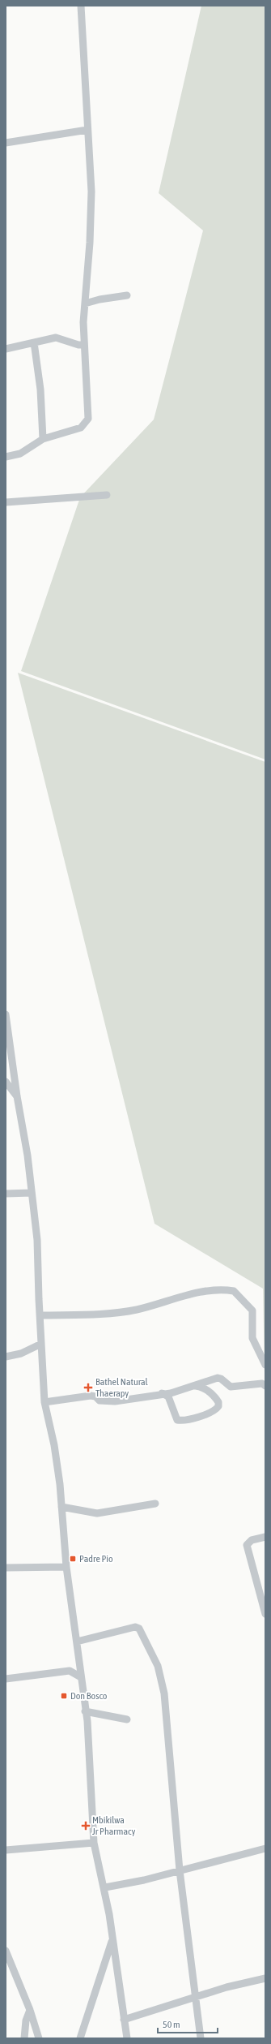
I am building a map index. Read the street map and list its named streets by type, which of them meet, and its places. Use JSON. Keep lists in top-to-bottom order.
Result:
{
  "places": {
    "health": ["Bathel Natural Thaerapy", "Mbikilwa Jr Pharmacy"],
    "transit": ["Padre Pio", "Don Bosco"]
  },
  "scale_bar": "50 m"
}
